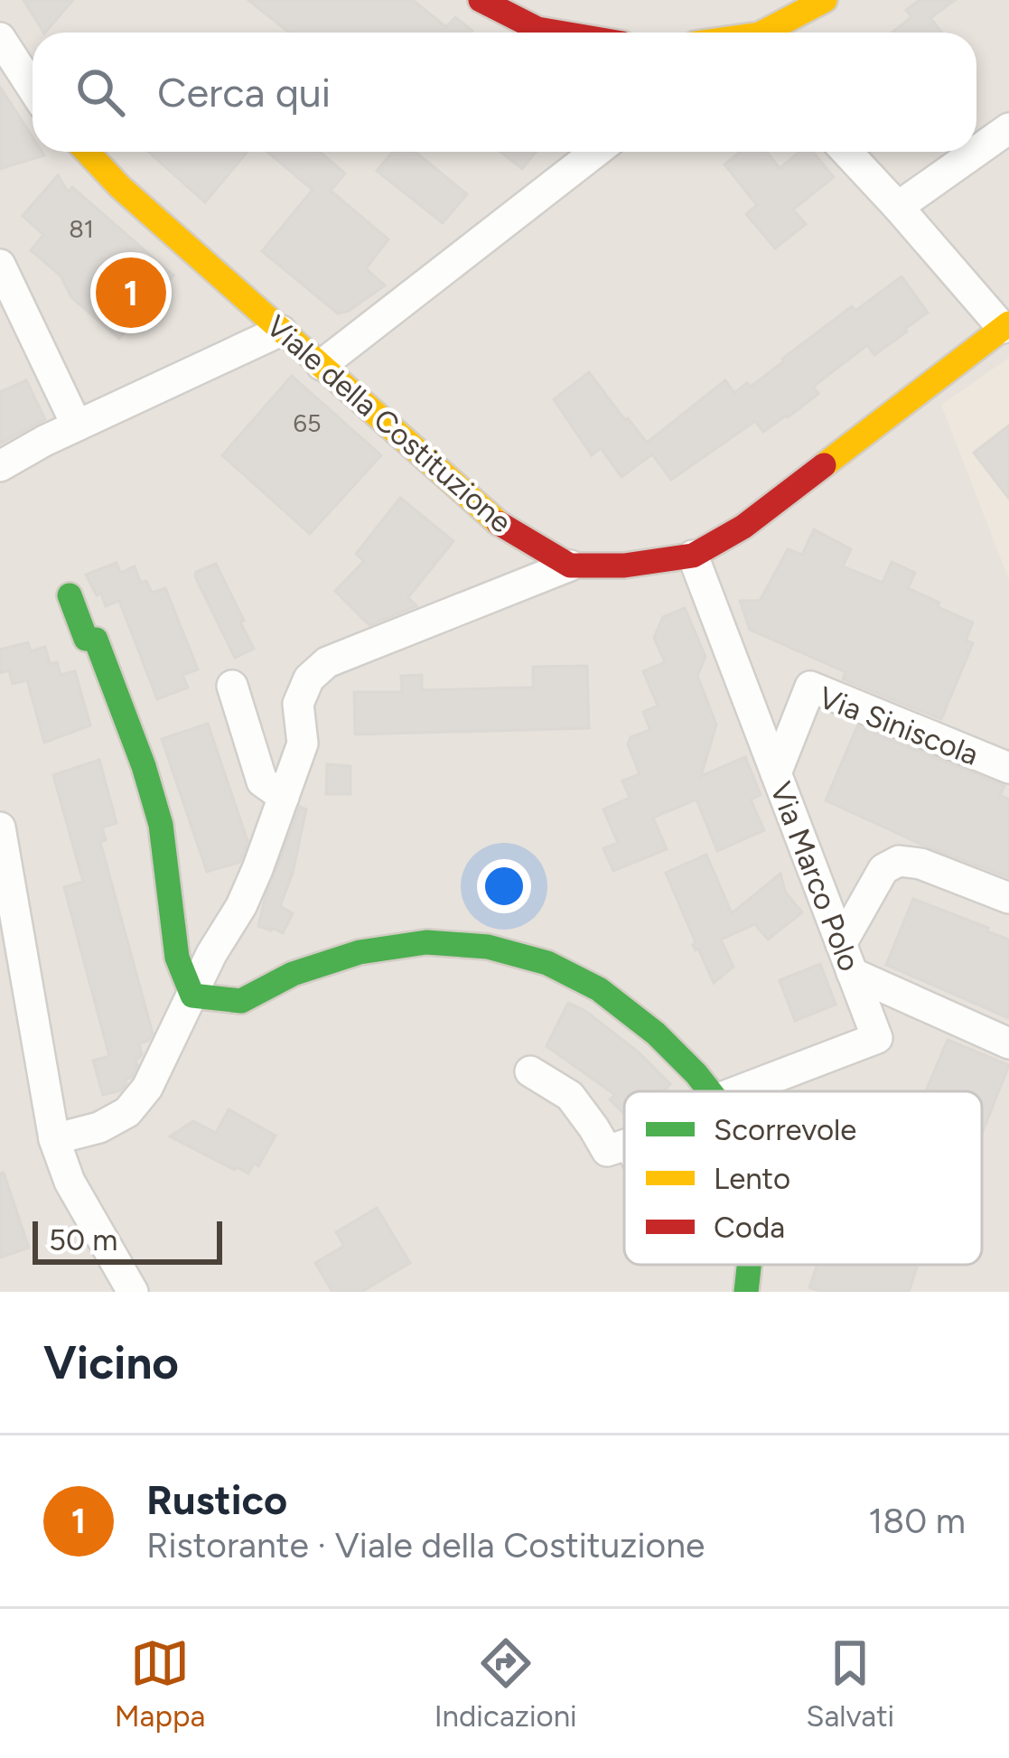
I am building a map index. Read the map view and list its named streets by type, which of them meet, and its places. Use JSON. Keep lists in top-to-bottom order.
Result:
{
  "streets": {
    "street": ["Viale della Costituzione", "Via Siniscola", "Via Marco Polo"]
  },
  "crossings": [
    ["Via Siniscola", "Via Marco Polo"]
  ],
  "house_numbers": ["81", "65"],
  "legend": ["Scorrevole", "Lento", "Coda"],
  "scale_bar": "50 m",
  "page": {
    "search": "Cerca qui",
    "pins": "1",
    "scale": "50 m",
    "heading": "Vicino",
    "list": [
      {
        "mark": "1",
        "name": "Rustico",
        "note": "Ristorante · Viale della Costituzione",
        "value": "180 m"
      }
    ],
    "nav": ["Mappa", "Indicazioni", "Salvati"]
  }
}
